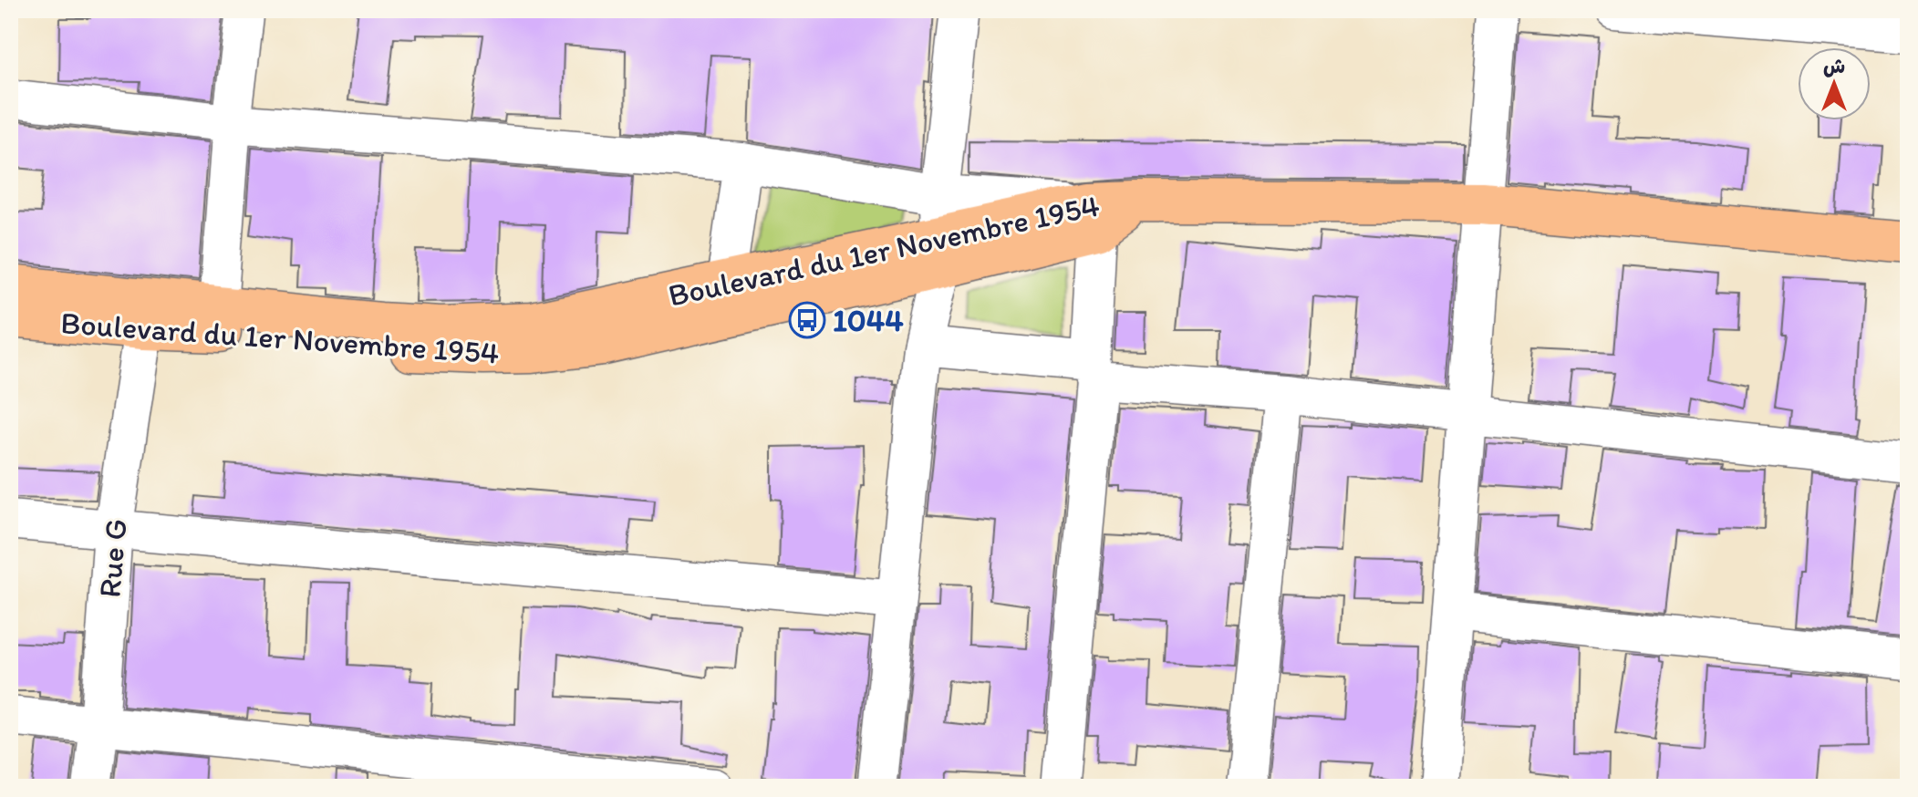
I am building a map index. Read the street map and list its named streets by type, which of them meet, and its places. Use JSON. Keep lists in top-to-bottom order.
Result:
{
  "streets": {
    "main road": ["Boulevard du 1er Novembre 1954"],
    "street": ["Rue G"]
  },
  "crossings": [
    ["Boulevard du 1er Novembre 1954", "Rue G"]
  ],
  "places": {
    "bus stop": ["1044"]
  },
  "north": "top"
}
